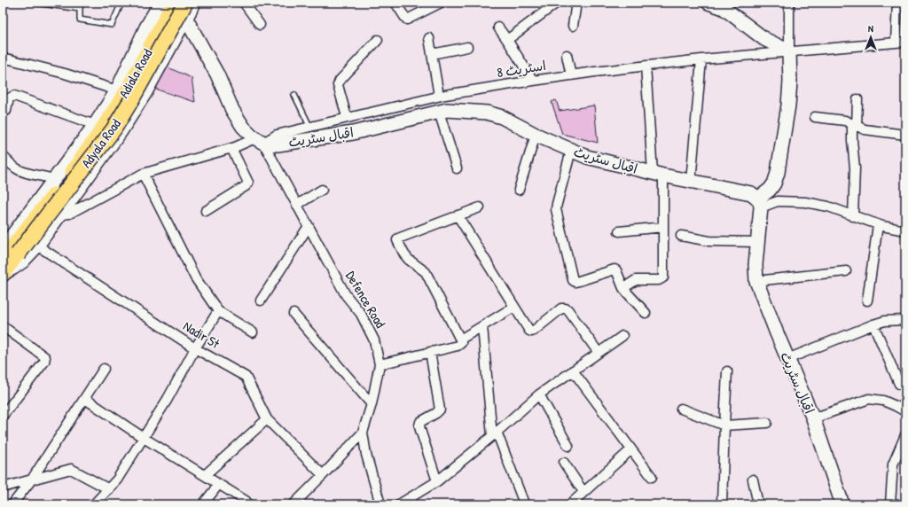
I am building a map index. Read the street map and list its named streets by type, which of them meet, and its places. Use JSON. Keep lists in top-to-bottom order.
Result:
{
  "streets": {
    "main road": ["Adiala Road", "Adyala Road"],
    "street": [
      "اسٹریٹ 8",
      "اقبال سٹریٹ",
      "Defence Road",
      "Nadir St"
    ]
  },
  "crossings": [
    ["اسٹریٹ 8", "اقبال سٹریٹ"],
    ["اسٹریٹ 8", "Defence Road"],
    ["Adiala Road", "Adyala Road"],
    ["اقبال سٹریٹ", "Defence Road"]
  ],
  "north": "top"
}
